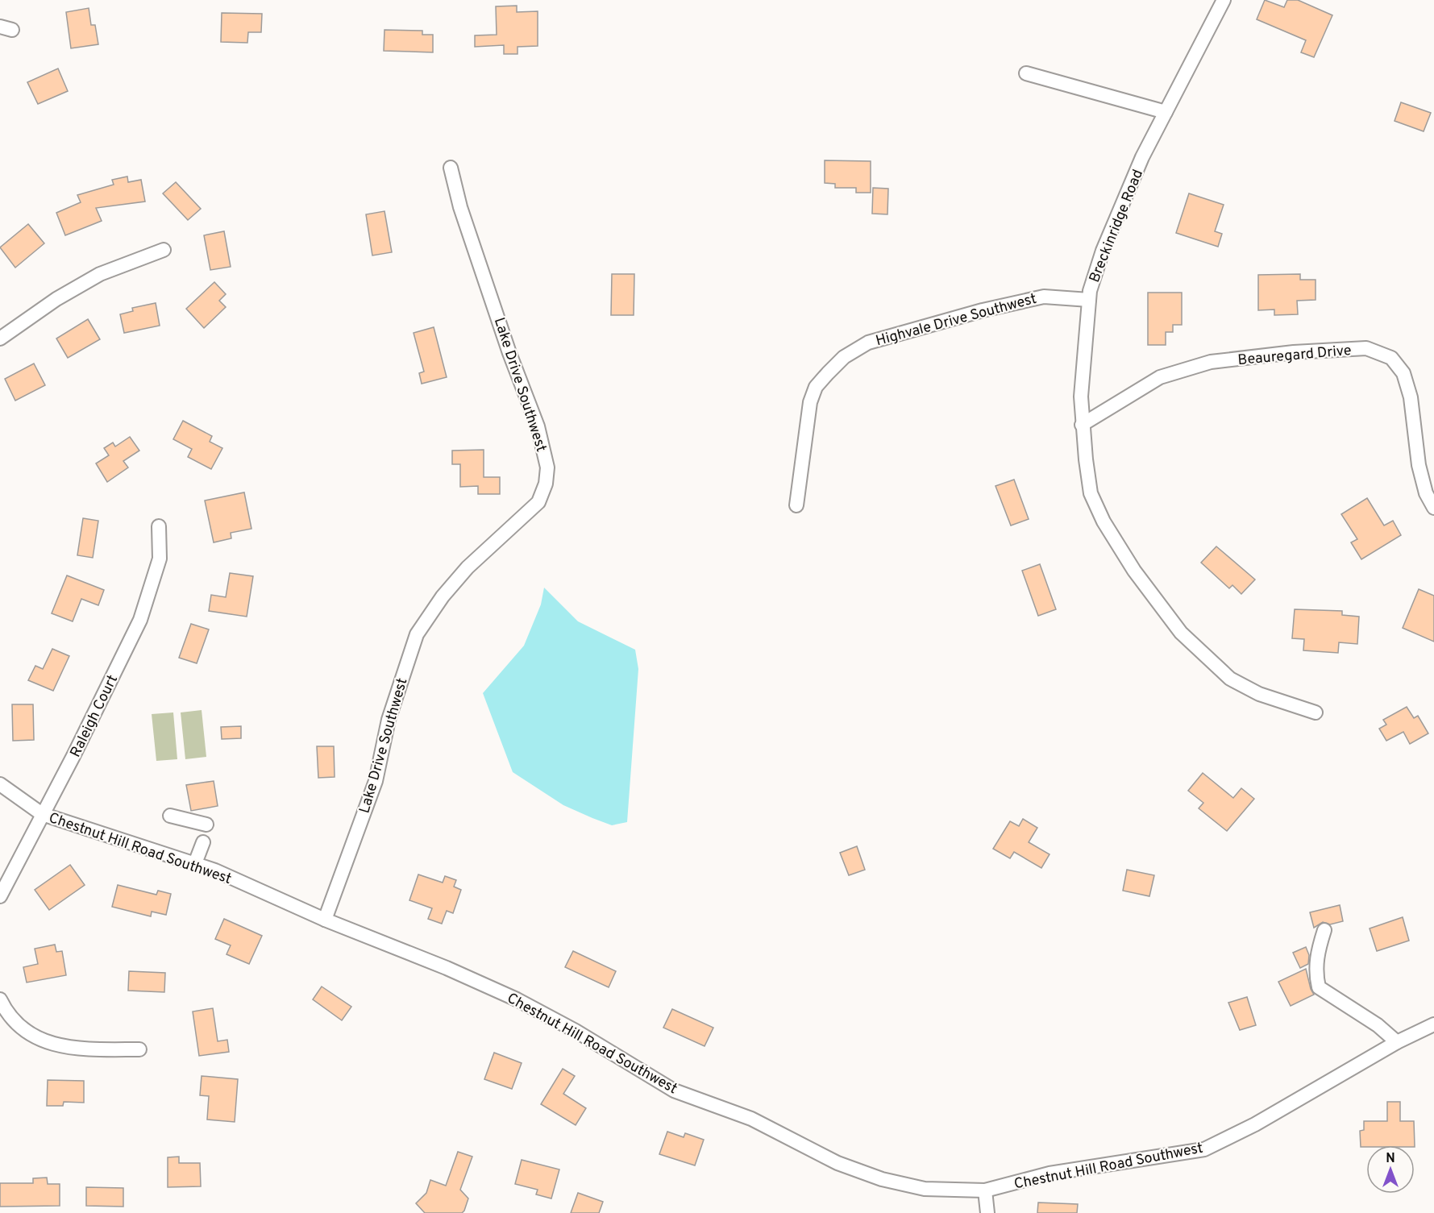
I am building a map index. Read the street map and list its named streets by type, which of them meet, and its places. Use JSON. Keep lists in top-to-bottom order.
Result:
{
  "streets": {
    "street": [
      "Breckinridge Road",
      "Highvale Drive Southwest",
      "Beauregard Drive",
      "Lake Drive Southwest",
      "Raleigh Court",
      "Chestnut Hill Road Southwest"
    ]
  },
  "crossings": [
    ["Breckinridge Road", "Highvale Drive Southwest"],
    ["Breckinridge Road", "Beauregard Drive"],
    ["Lake Drive Southwest", "Chestnut Hill Road Southwest"],
    ["Raleigh Court", "Chestnut Hill Road Southwest"]
  ],
  "north": "top"
}
